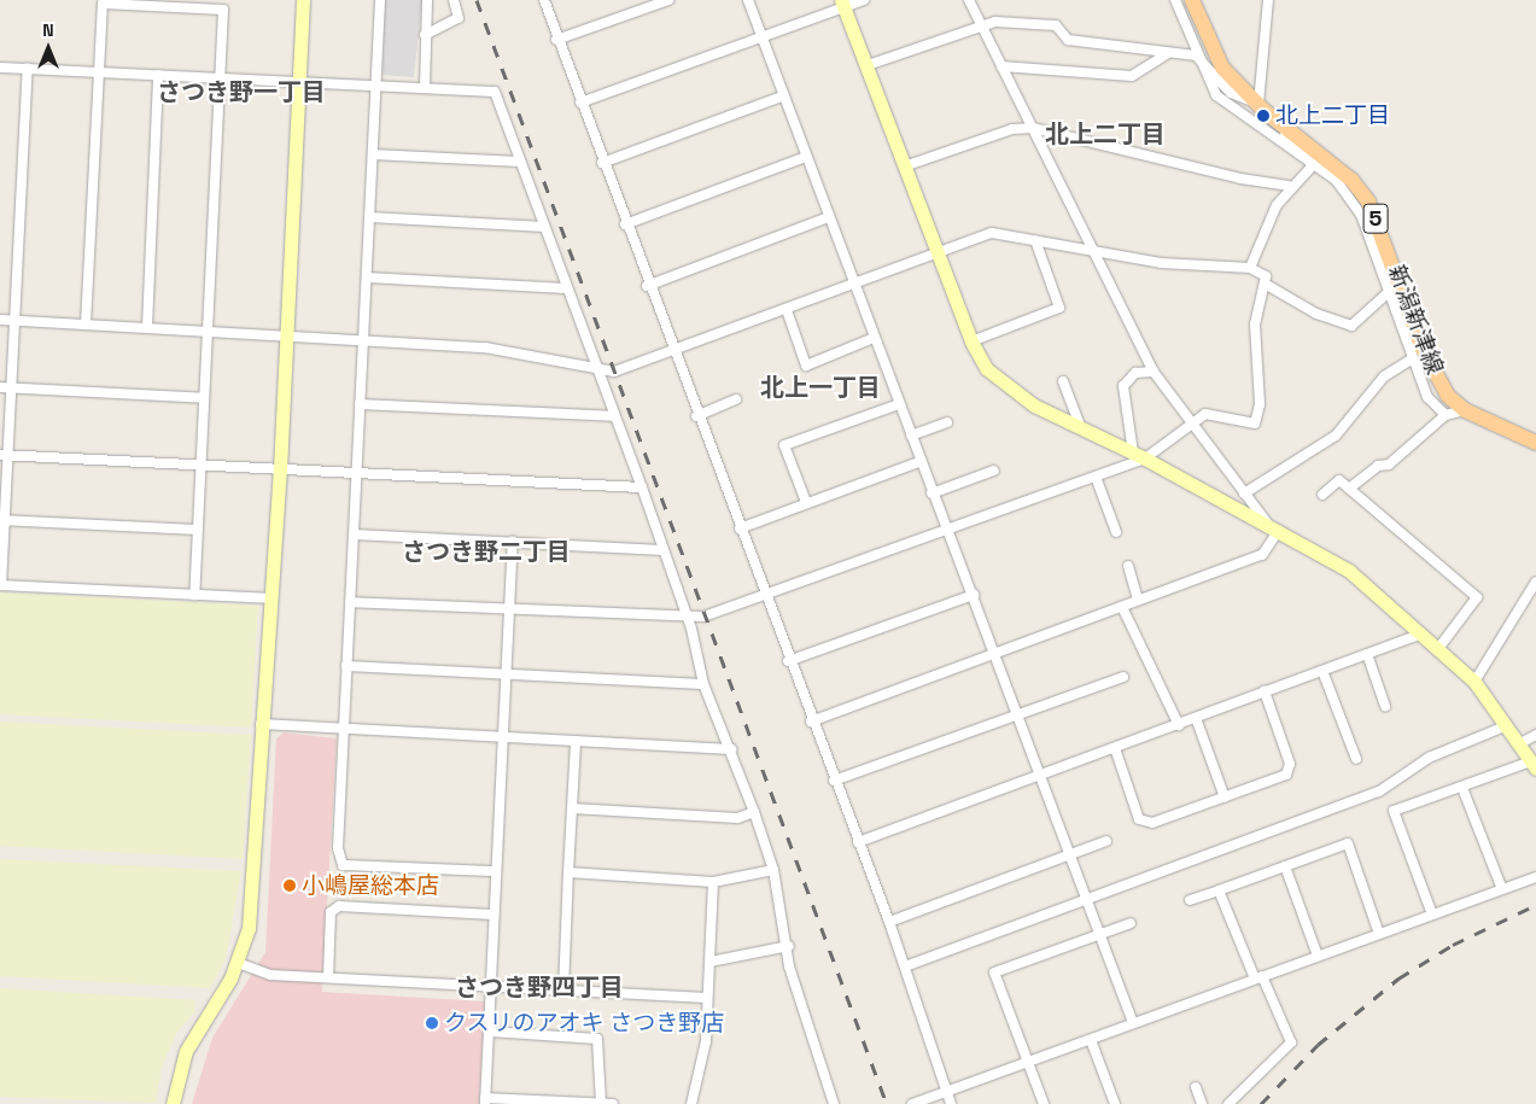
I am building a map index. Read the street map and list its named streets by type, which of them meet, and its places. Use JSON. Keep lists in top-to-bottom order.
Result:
{
  "streets": {
    "main road": ["5", "新潟新津線"]
  },
  "districts": [
    "さつき野一丁目",
    "北上二丁目",
    "北上一丁目",
    "さつき野二丁目",
    "さつき野四丁目"
  ],
  "places": ["北上二丁目", "小嶋屋総本店", "クスリのアオキ さつき野店"],
  "north": "top"
}
